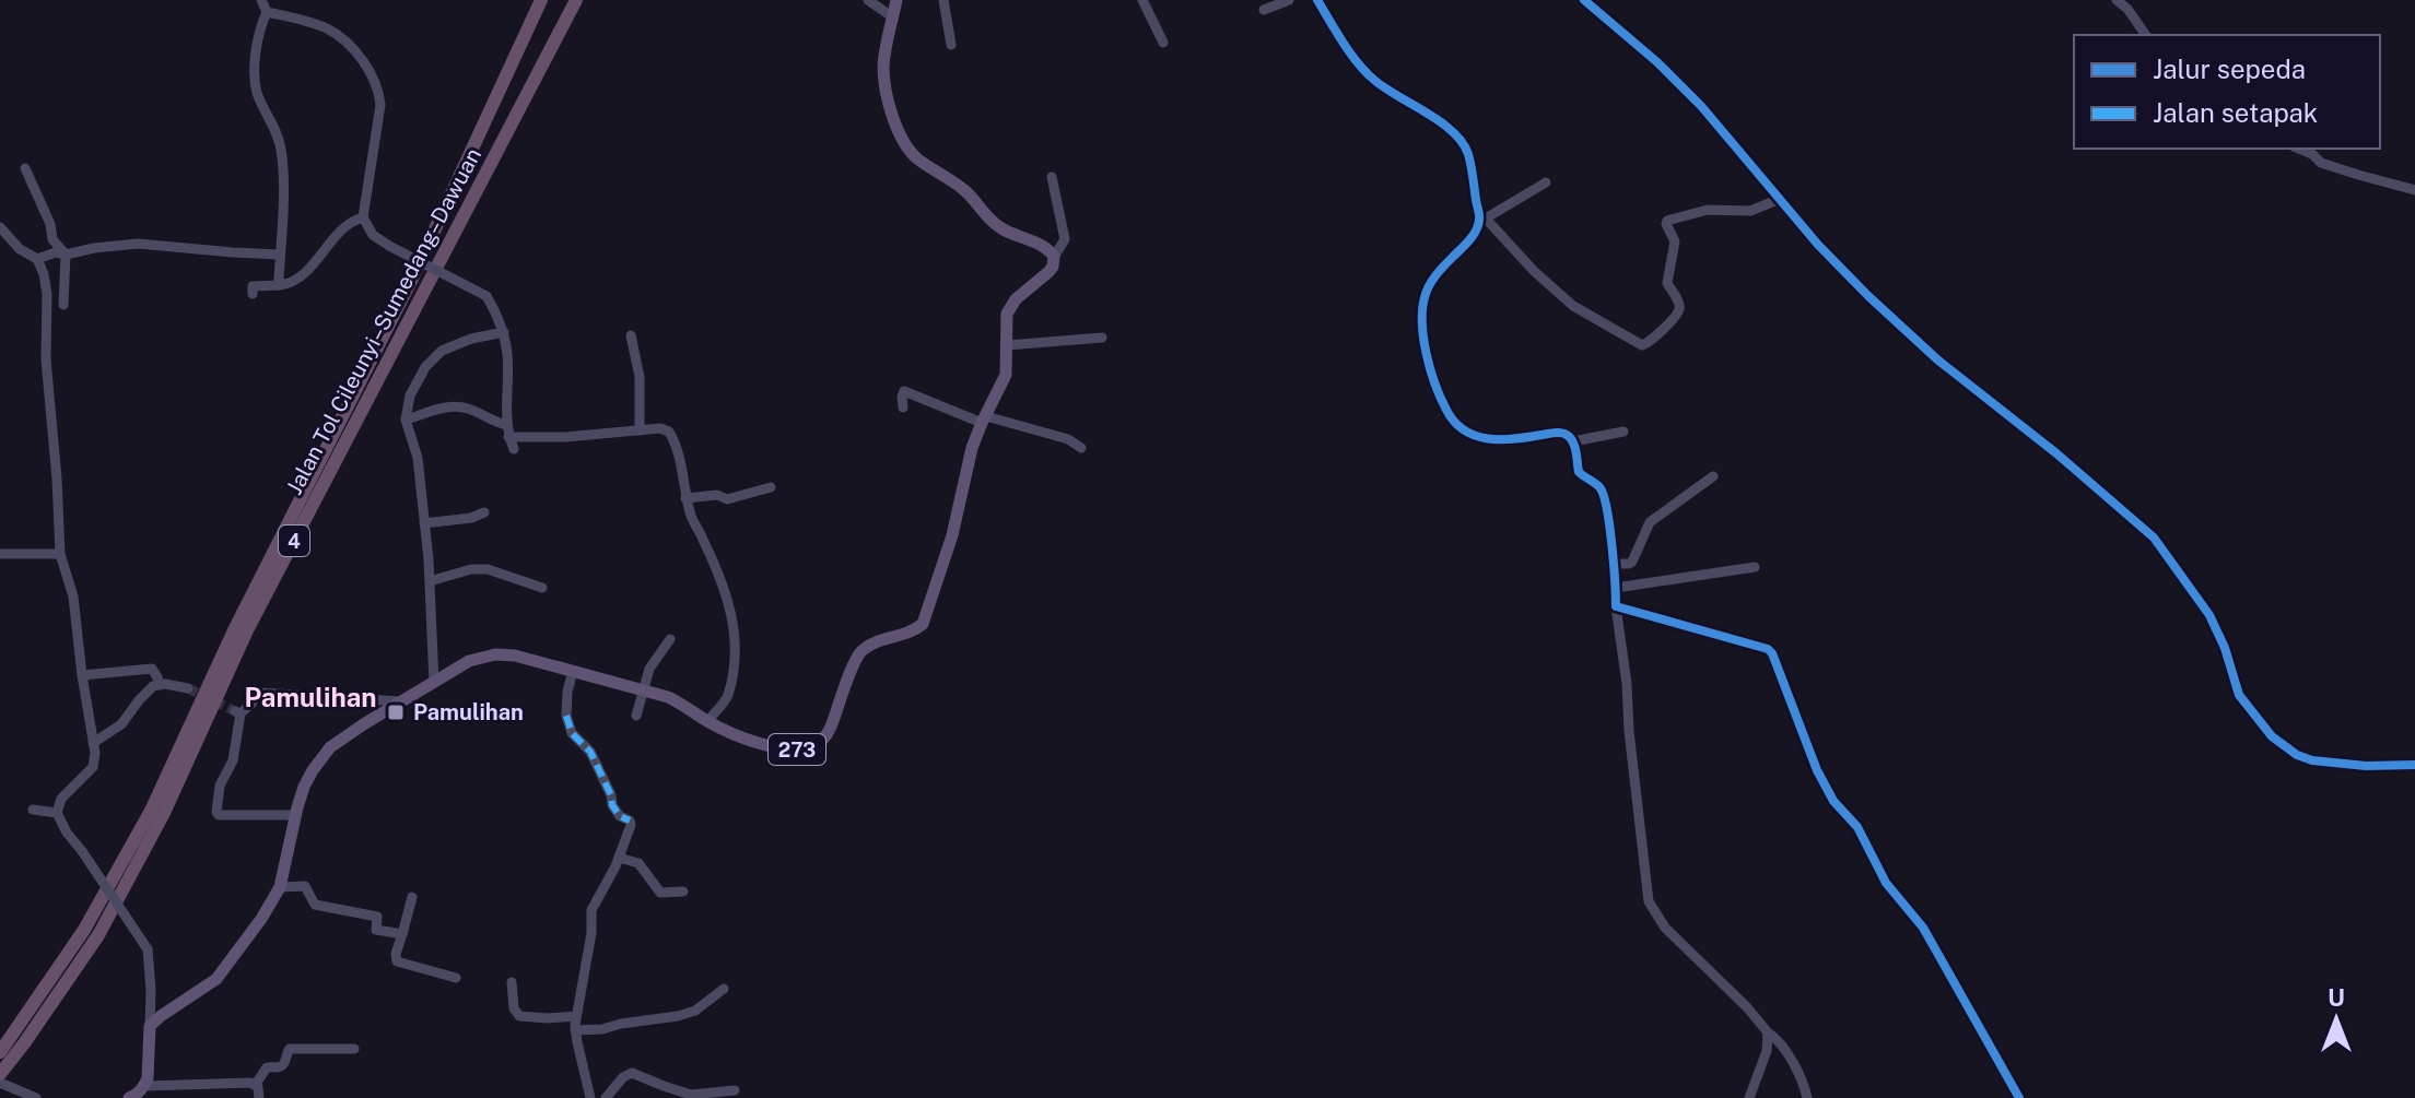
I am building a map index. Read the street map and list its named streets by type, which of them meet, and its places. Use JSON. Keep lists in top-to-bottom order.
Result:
{
  "streets": {
    "highway": ["Jalan Tol Cileunyi–Sumedang–Dawuan", "4"],
    "main road": ["273"]
  },
  "districts": ["Pamulihan"],
  "places": {
    "transit": ["Pamulihan"]
  },
  "legend": ["Jalur sepeda", "Jalan setapak"],
  "north": "top"
}
